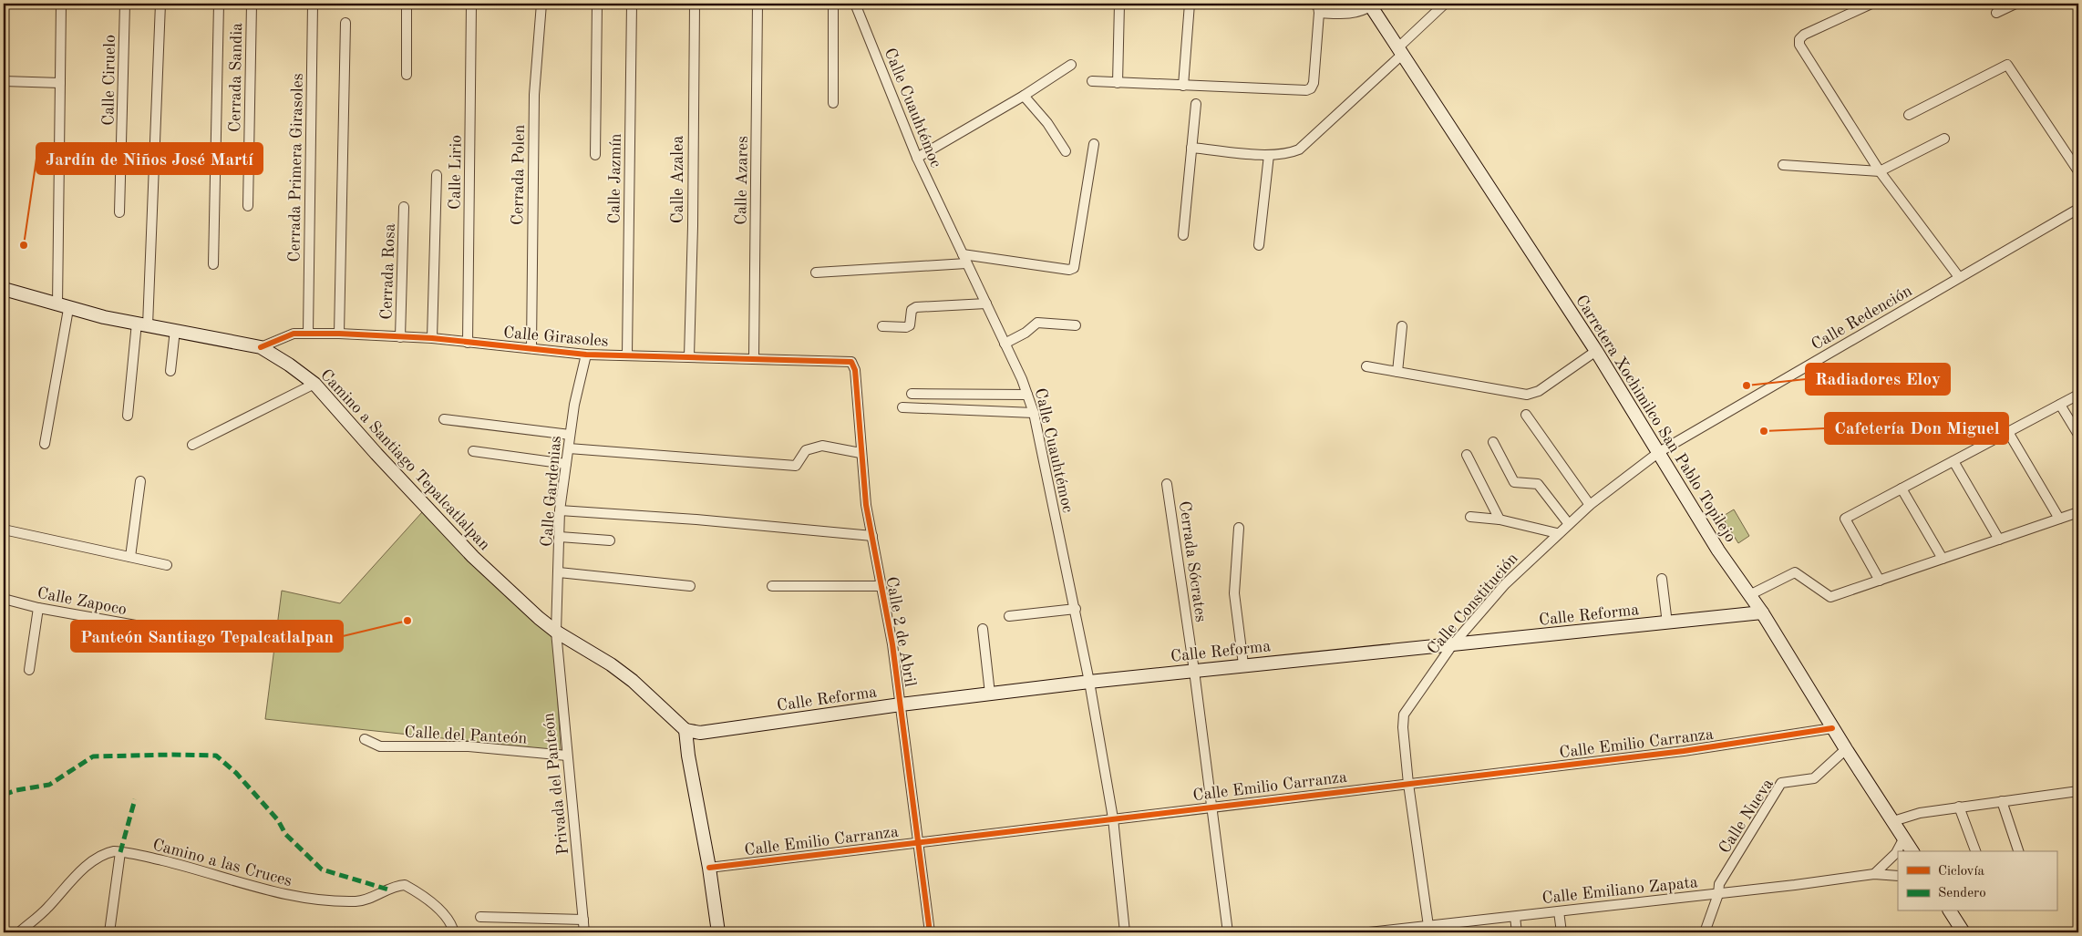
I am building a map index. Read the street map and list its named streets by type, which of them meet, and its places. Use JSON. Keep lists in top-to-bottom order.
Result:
{
  "streets": {
    "street": [
      "Cerrada Sandia",
      "Calle Ciruelo",
      "Calle Cuauhtémoc",
      "Cerrada Primera Girasoles",
      "Calle Lirio",
      "Cerrada Polen",
      "Calle Jazmín",
      "Calle Azalea",
      "Calle Azares",
      "Cerrada Rosa",
      "Calle Redención",
      "Calle Girasoles",
      "Carretera Xochimilco San Pablo Topilejo",
      "Camino a Santiago Tepalcatlalpan",
      "Calle Gardenias",
      "Cerrada Sócrates",
      "Calle Zapoco",
      "Calle Constitución",
      "Calle Reforma",
      "Calle 2 de Abril",
      "Calle del Panteón",
      "Calle Emilio Carranza",
      "Privada del Panteón",
      "Calle Nueva",
      "Camino a las Cruces",
      "Calle Emiliano Zapata"
    ]
  },
  "crossings": [
    ["Calle Cuauhtémoc", "Calle Reforma"],
    ["Calle Cuauhtémoc", "Calle Emilio Carranza"],
    ["Cerrada Primera Girasoles", "Calle Girasoles"],
    ["Calle Lirio", "Calle Girasoles"],
    ["Cerrada Polen", "Calle Girasoles"],
    ["Calle Jazmín", "Calle Girasoles"],
    ["Calle Azalea", "Calle Girasoles"],
    ["Calle Azares", "Calle Girasoles"],
    ["Cerrada Rosa", "Calle Girasoles"],
    ["Calle Redención", "Carretera Xochimilco San Pablo Topilejo"],
    ["Calle Redención", "Calle Constitución"],
    ["Calle Girasoles", "Camino a Santiago Tepalcatlalpan"],
    ["Calle Girasoles", "Calle Gardenias"],
    ["Calle Girasoles", "Calle 2 de Abril"],
    ["Carretera Xochimilco San Pablo Topilejo", "Calle Constitución"],
    ["Carretera Xochimilco San Pablo Topilejo", "Calle Reforma"],
    ["Carretera Xochimilco San Pablo Topilejo", "Calle Emilio Carranza"],
    ["Carretera Xochimilco San Pablo Topilejo", "Calle Nueva"],
    ["Camino a Santiago Tepalcatlalpan", "Calle Gardenias"],
    ["Camino a Santiago Tepalcatlalpan", "Calle Reforma"],
    ["Camino a Santiago Tepalcatlalpan", "Privada del Panteón"],
    ["Calle Gardenias", "Privada del Panteón"],
    ["Cerrada Sócrates", "Calle Reforma"],
    ["Cerrada Sócrates", "Calle Emilio Carranza"],
    ["Calle Constitución", "Calle Reforma"],
    ["Calle Constitución", "Calle Emilio Carranza"],
    ["Calle Constitución", "Calle Emiliano Zapata"],
    ["Calle Reforma", "Calle 2 de Abril"],
    ["Calle 2 de Abril", "Calle Emilio Carranza"],
    ["Calle del Panteón", "Privada del Panteón"],
    ["Calle Nueva", "Calle Emiliano Zapata"]
  ],
  "places": [
    "Jardín de Niños José Martí",
    "Radiadores Eloy",
    "Cafetería Don Miguel",
    "Panteón Santiago Tepalcatlalpan"
  ],
  "legend": ["Ciclovía", "Sendero"]
}
